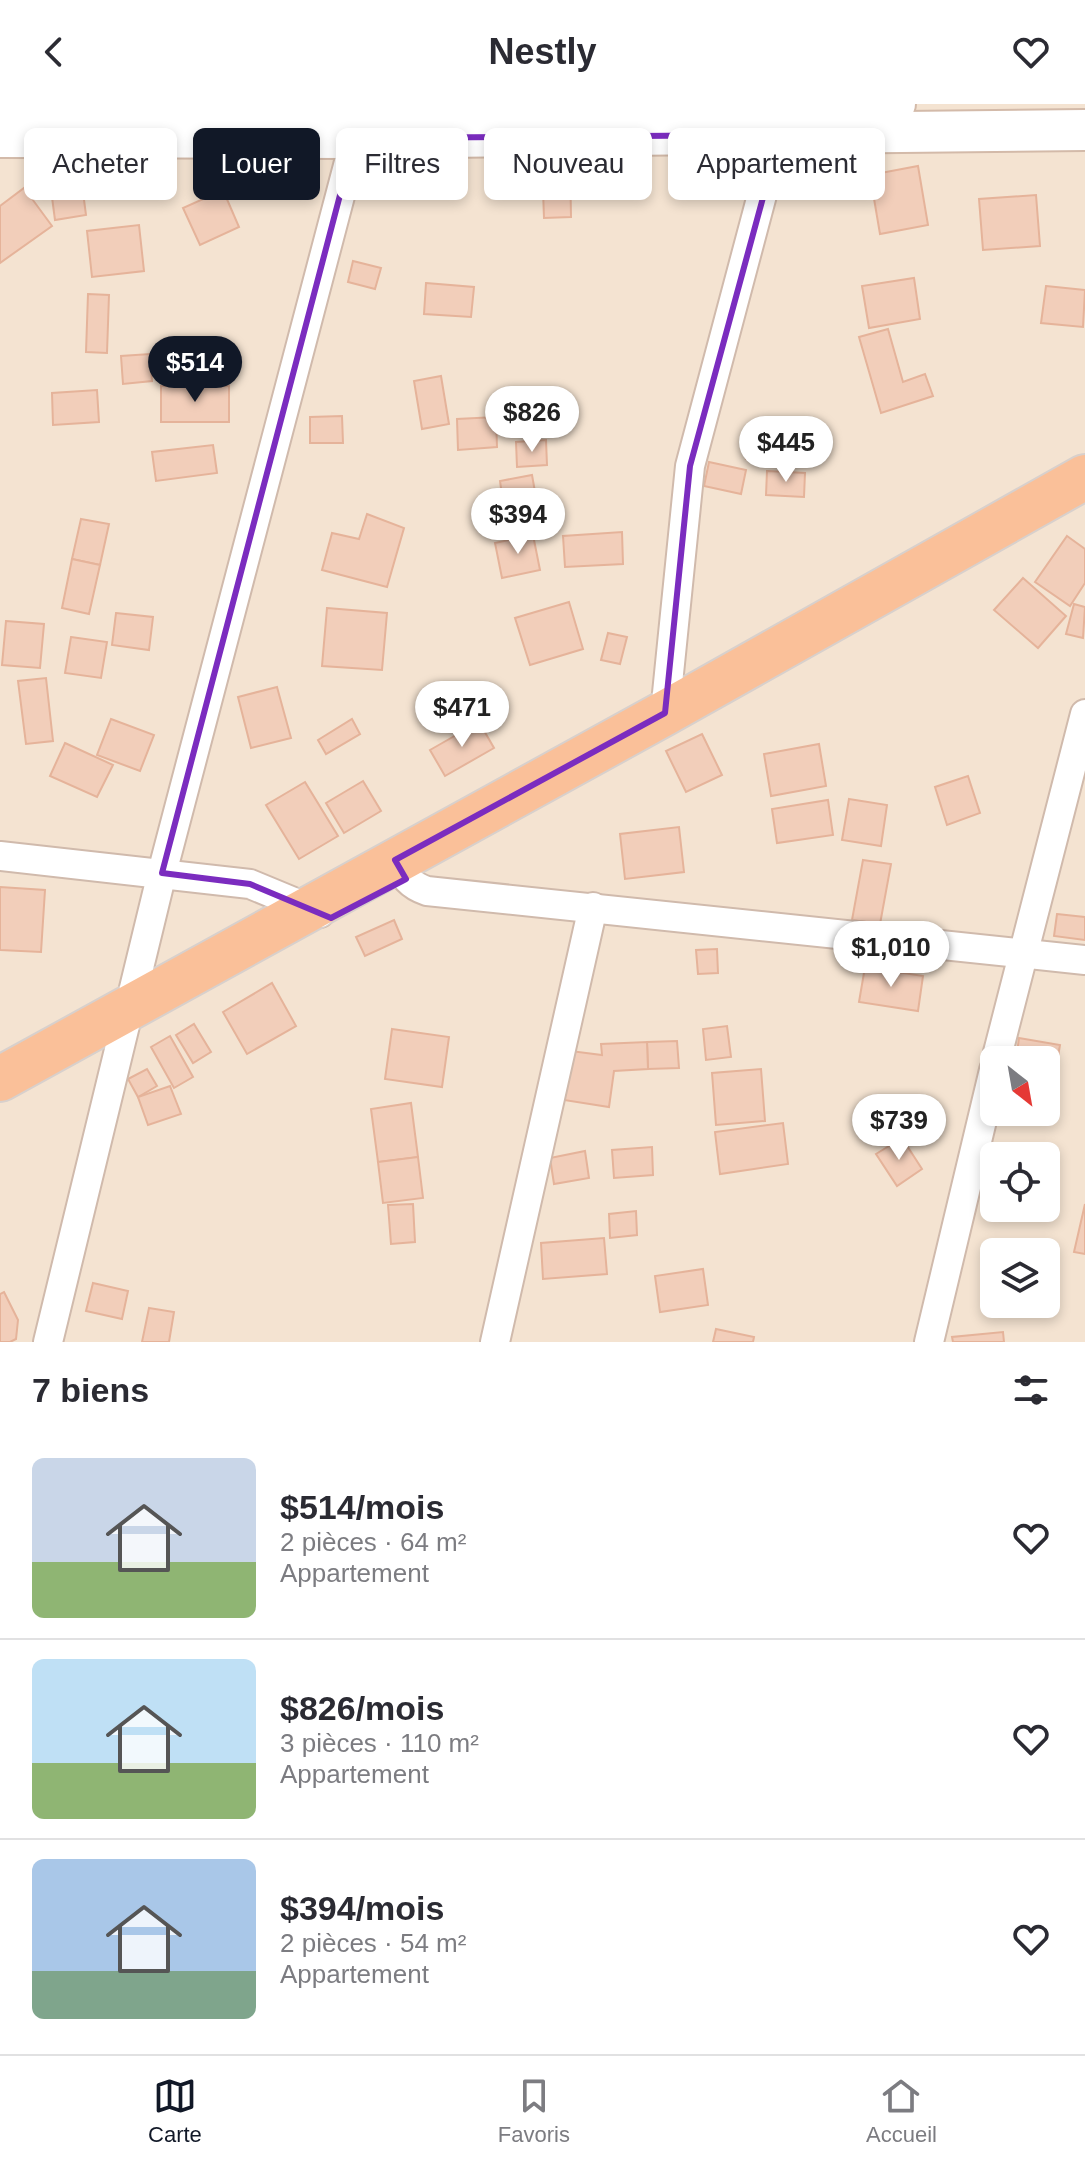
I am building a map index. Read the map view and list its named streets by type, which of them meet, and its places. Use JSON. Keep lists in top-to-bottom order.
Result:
{
  "north": "bottom right",
  "page": {
    "header": "Nestly",
    "chip": [
      "Acheter",
      "Louer",
      "Filtres",
      "Nouveau",
      "Appartement"
    ],
    "price": [
      "$514",
      "$826",
      "$445",
      "$394",
      "$471",
      "$1,010",
      "$739"
    ],
    "heading": "7 biens",
    "list": [
      {
        "name": "$514/mois",
        "note": "2 pièces · 64 m² · Appartement"
      },
      {
        "name": "$826/mois",
        "note": "3 pièces · 110 m² · Appartement"
      },
      {
        "name": "$394/mois",
        "note": "2 pièces · 54 m² · Appartement"
      }
    ],
    "tabs": ["Carte", "Favoris", "Accueil"]
  }
}
